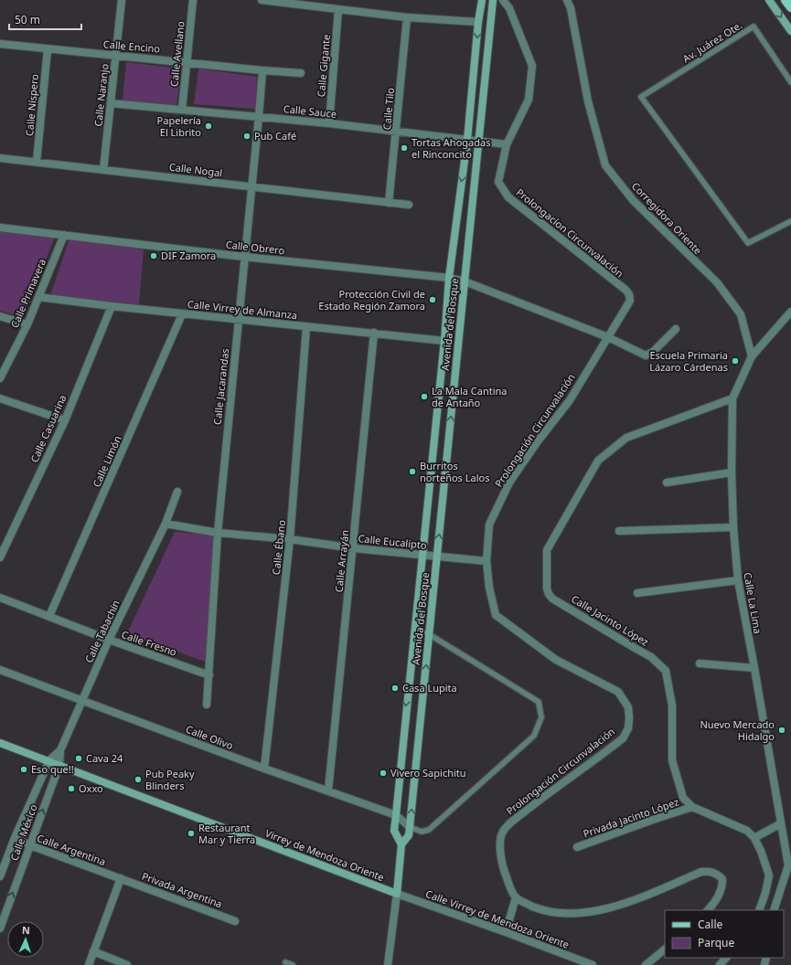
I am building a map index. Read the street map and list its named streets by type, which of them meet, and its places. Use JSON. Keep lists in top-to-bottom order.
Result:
{
  "streets": {
    "street": [
      "Calle Encino",
      "Calle Avellano",
      "Calle Gigante",
      "Calle Naranjo",
      "Calle Níspero",
      "Calle Tilo",
      "Calle Sauce",
      "Calle Nogal",
      "Corregidora Oriente",
      "Prolongacíon Circunvalación",
      "Calle Obrero",
      "Calle Primavera",
      "Calle Virrey de Almanza",
      "Avenida del Bosque",
      "Calle Jacarandas",
      "Calle Casuarina",
      "Prolongación Circunvalación",
      "Calle Limón",
      "Calle Eucalipto",
      "Calle Ébano",
      "Calle Arrayán",
      "Calle La Lima",
      "Calle Jacinto López",
      "Calle Tabachín",
      "Calle Fresno",
      "Calle Olivo",
      "Privada Jacinto López",
      "Calle México",
      "Calle Argentina",
      "Virrey de Mendoza Oriente",
      "Privada Argentina",
      "Calle Virrey de Mendoza Oriente"
    ],
    "lane": ["Av. Juárez Ote."]
  },
  "crossings": [
    ["Calle Encino", "Calle Avellano"],
    ["Calle Encino", "Calle Naranjo"],
    ["Calle Encino", "Calle Níspero"],
    ["Calle Encino", "Calle Jacarandas"],
    ["Calle Avellano", "Calle Sauce"],
    ["Calle Gigante", "Calle Sauce"],
    ["Calle Naranjo", "Calle Sauce"],
    ["Calle Naranjo", "Calle Nogal"],
    ["Calle Níspero", "Calle Nogal"],
    ["Calle Tilo", "Calle Sauce"],
    ["Calle Tilo", "Calle Nogal"],
    ["Calle Sauce", "Prolongacíon Circunvalación"],
    ["Calle Sauce", "Avenida del Bosque"],
    ["Calle Sauce", "Calle Jacarandas"],
    ["Calle Nogal", "Calle Jacarandas"],
    ["Corregidora Oriente", "Calle La Lima"],
    ["Prolongacíon Circunvalación", "Prolongación Circunvalación"],
    ["Calle Obrero", "Calle Primavera"],
    ["Calle Obrero", "Avenida del Bosque"],
    ["Calle Obrero", "Calle Jacarandas"],
    ["Calle Obrero", "Prolongación Circunvalación"],
    ["Calle Primavera", "Calle Virrey de Almanza"],
    ["Calle Virrey de Almanza", "Avenida del Bosque"],
    ["Calle Virrey de Almanza", "Calle Jacarandas"],
    ["Calle Virrey de Almanza", "Calle Casuarina"],
    ["Calle Virrey de Almanza", "Calle Limón"],
    ["Calle Virrey de Almanza", "Calle Ébano"],
    ["Calle Virrey de Almanza", "Calle Arrayán"],
    ["Avenida del Bosque", "Calle Eucalipto"],
    ["Avenida del Bosque", "Calle Olivo"],
    ["Avenida del Bosque", "Virrey de Mendoza Oriente"],
    ["Avenida del Bosque", "Calle Virrey de Mendoza Oriente"],
    ["Calle Jacarandas", "Calle Eucalipto"],
    ["Calle Jacarandas", "Calle Fresno"],
    ["Prolongación Circunvalación", "Calle Eucalipto"],
    ["Calle Limón", "Calle Fresno"],
    ["Calle Eucalipto", "Calle Ébano"],
    ["Calle Eucalipto", "Calle Arrayán"],
    ["Calle Eucalipto", "Calle Tabachín"],
    ["Calle Ébano", "Calle Olivo"],
    ["Calle Arrayán", "Calle Olivo"],
    ["Calle La Lima", "Calle Jacinto López"],
    ["Calle Jacinto López", "Privada Jacinto López"],
    ["Calle Tabachín", "Calle Fresno"],
    ["Calle Tabachín", "Calle Olivo"],
    ["Calle Tabachín", "Calle México"],
    ["Calle Tabachín", "Virrey de Mendoza Oriente"],
    ["Calle México", "Calle Argentina"],
    ["Calle México", "Virrey de Mendoza Oriente"],
    ["Calle Argentina", "Privada Argentina"],
    ["Virrey de Mendoza Oriente", "Calle Virrey de Mendoza Oriente"]
  ],
  "places": [
    "Papelería El Librito",
    "Pub Café",
    "Tortas Ahogadas el Rinconcito",
    "DIF Zamora",
    "Protección Civil de Estado Región Zamora",
    "Escuela Primaria Lázaro Cárdenas",
    "La Mala Cantina de Antaño",
    "Burritos norteños Lalos",
    "Casa Lupita",
    "Nuevo Mercado Hidalgo",
    "Cava 24",
    "Eso que!!",
    "Vivero Sapichitu",
    "Pub Peaky Blinders",
    "Oxxo",
    "Restaurant Mar y Tierra"
  ],
  "legend": ["Calle", "Parque"],
  "scale_bar": "50 m",
  "north": "top"
}
